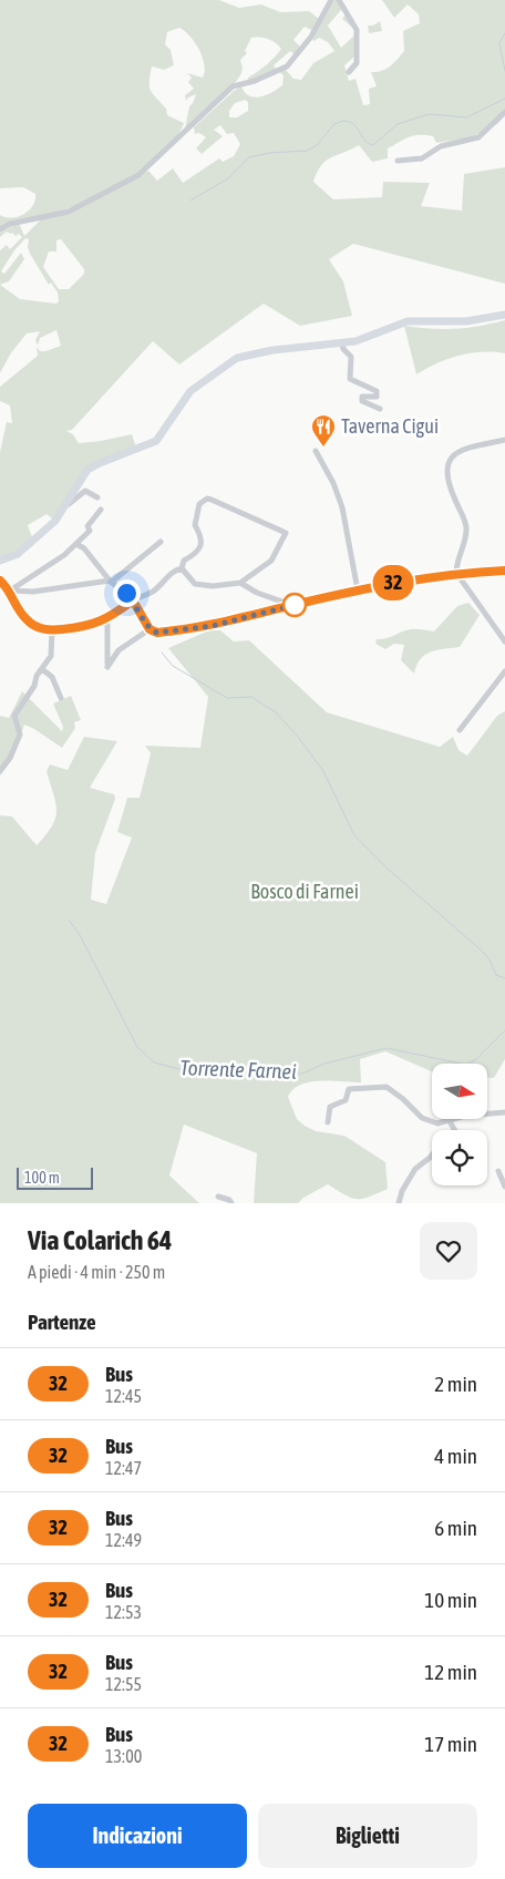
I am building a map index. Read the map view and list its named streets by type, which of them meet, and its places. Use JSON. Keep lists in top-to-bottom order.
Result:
{
  "water": ["Torrente Farnei"],
  "parks": ["Bosco di Farnei"],
  "places": {
    "restaurant": ["Taverna Cigui"]
  },
  "lines": ["bus line 32"],
  "scale_bar": "100 m",
  "north": "right",
  "page": {
    "on_map": "32",
    "scale": "100 m",
    "heading": [
      ["Via Colarich 64", "A piedi · 4 min · 250 m"],
      "Partenze"
    ],
    "list": [
      {
        "mark": "32",
        "name": "Bus",
        "note": "12:45",
        "value": "2 min"
      },
      {
        "mark": "32",
        "name": "Bus",
        "note": "12:47",
        "value": "4 min"
      },
      {
        "mark": "32",
        "name": "Bus",
        "note": "12:49",
        "value": "6 min"
      },
      {
        "mark": "32",
        "name": "Bus",
        "note": "12:53",
        "value": "10 min"
      },
      {
        "mark": "32",
        "name": "Bus",
        "note": "12:55",
        "value": "12 min"
      },
      {
        "mark": "32",
        "name": "Bus",
        "note": "13:00",
        "value": "17 min"
      }
    ],
    "buttons": ["Indicazioni", "Biglietti"]
  }
}
